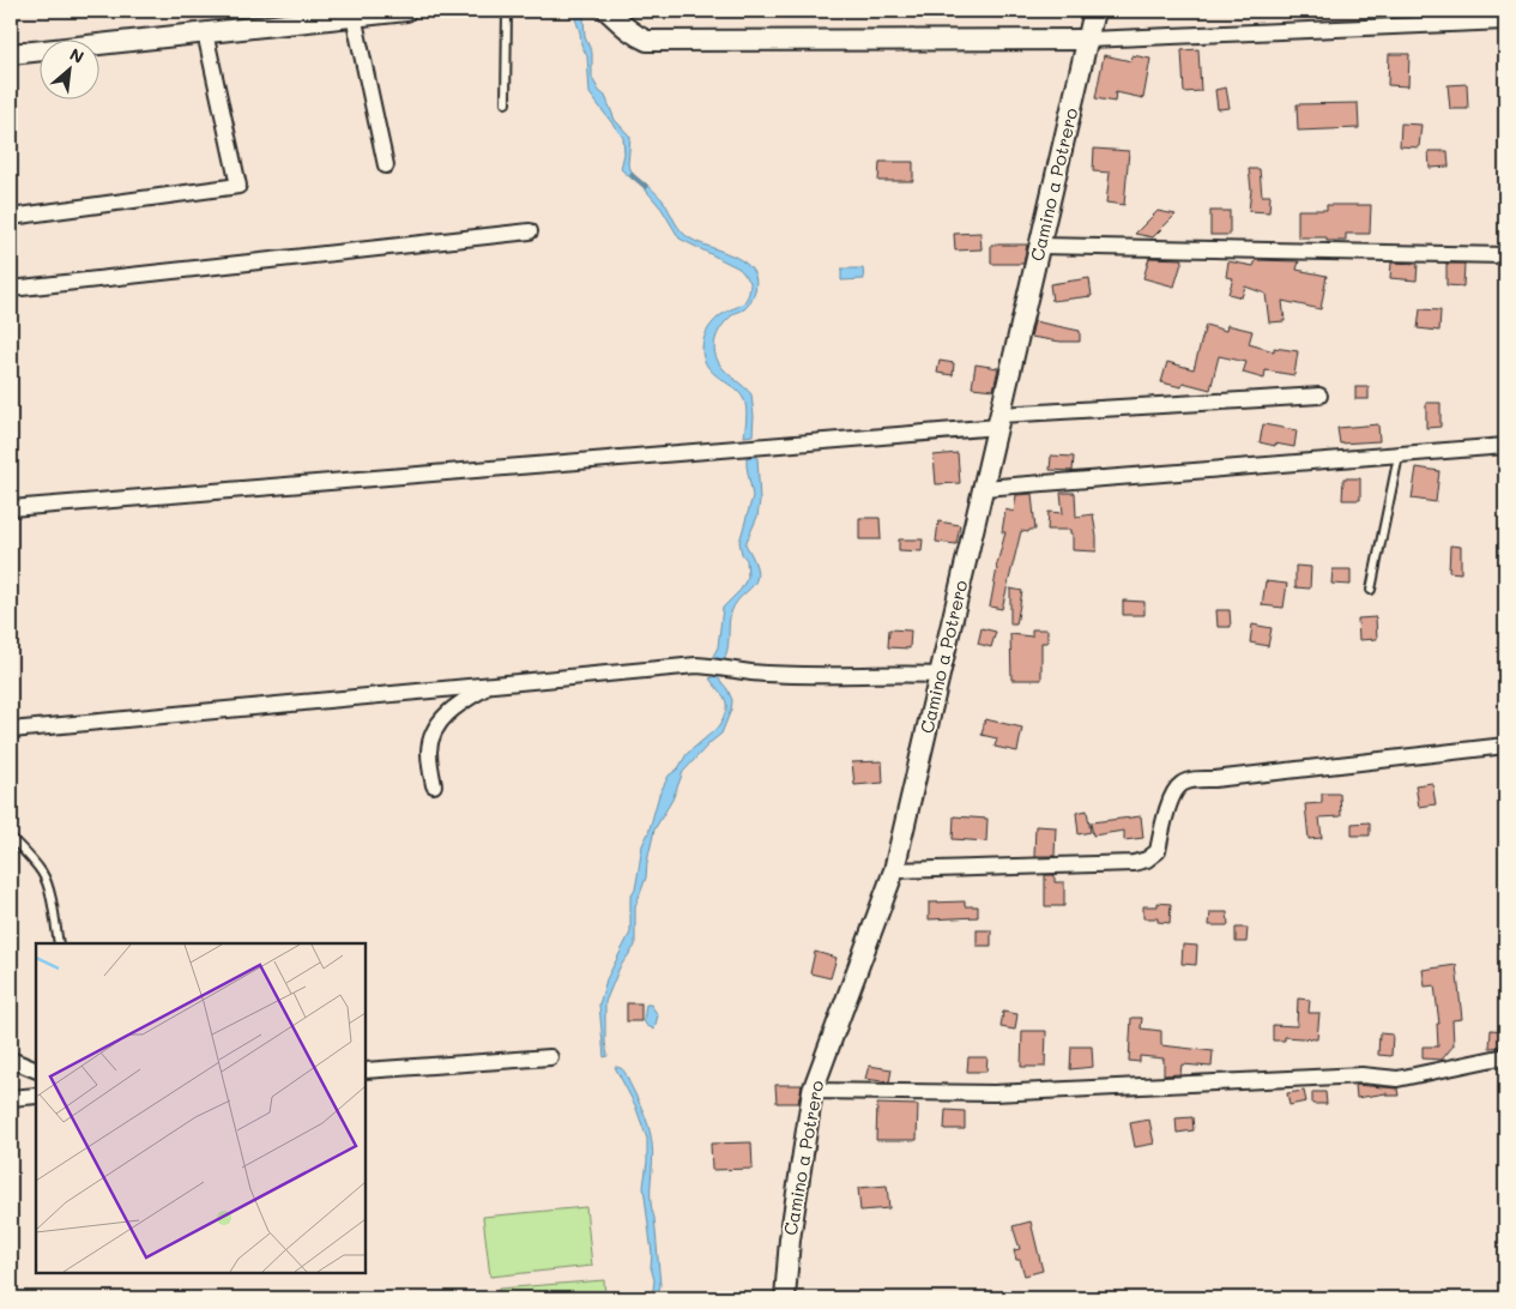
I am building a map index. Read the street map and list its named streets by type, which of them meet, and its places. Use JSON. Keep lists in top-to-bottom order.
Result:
{
  "streets": {
    "street": ["Camino a Potrero"]
  },
  "north": "top right"
}
